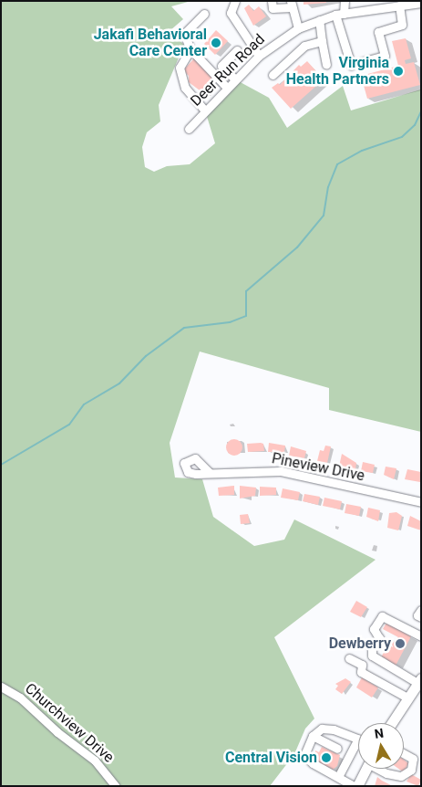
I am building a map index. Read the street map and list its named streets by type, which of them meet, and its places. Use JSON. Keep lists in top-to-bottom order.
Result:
{
  "streets": {
    "street": ["Deer Run Road", "Pineview Drive", "Churchview Drive"]
  },
  "places": [
    "Jakafi Behavioral Care Center",
    "Virginia Health Partners",
    "Dewberry",
    "Central Vision"
  ],
  "north": "top"
}
